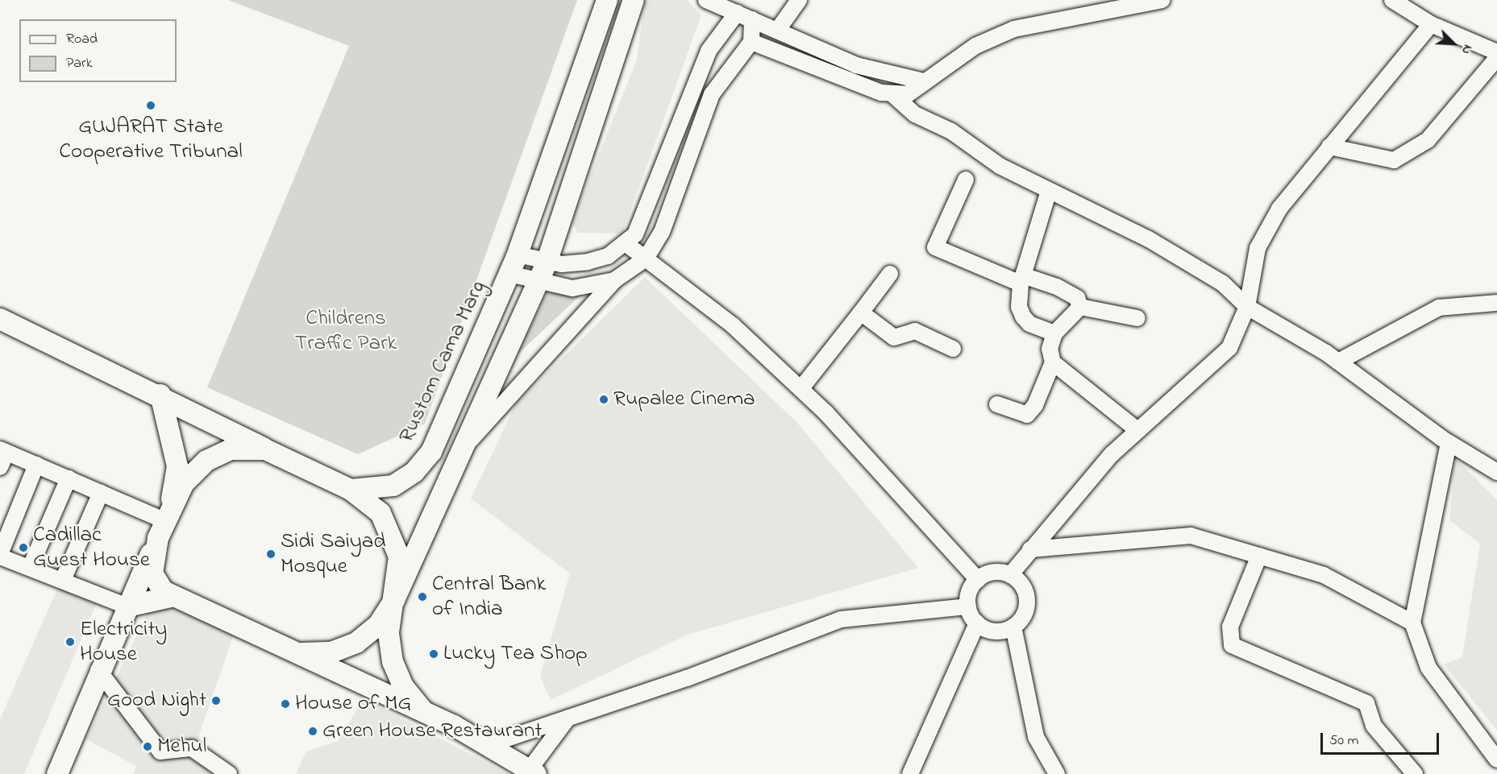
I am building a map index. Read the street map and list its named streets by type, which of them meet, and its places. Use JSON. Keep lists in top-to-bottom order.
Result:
{
  "streets": {
    "main road": ["Rustom Cama Marg"]
  },
  "parks": ["Childrens Traffic Park"],
  "places": [
    "GUJARAT State Cooperative Tribunal",
    "Rupalee Cinema",
    "Cadillac Guest House",
    "Sidi Saiyad Mosque",
    "Central Bank of India",
    "Electricity House",
    "Lucky Tea Shop",
    "Good Night",
    "House of MG",
    "Green House Restaurant",
    "Mehul"
  ],
  "legend": ["Road", "Park"],
  "scale_bar": "50 m",
  "north": "bottom right"
}
